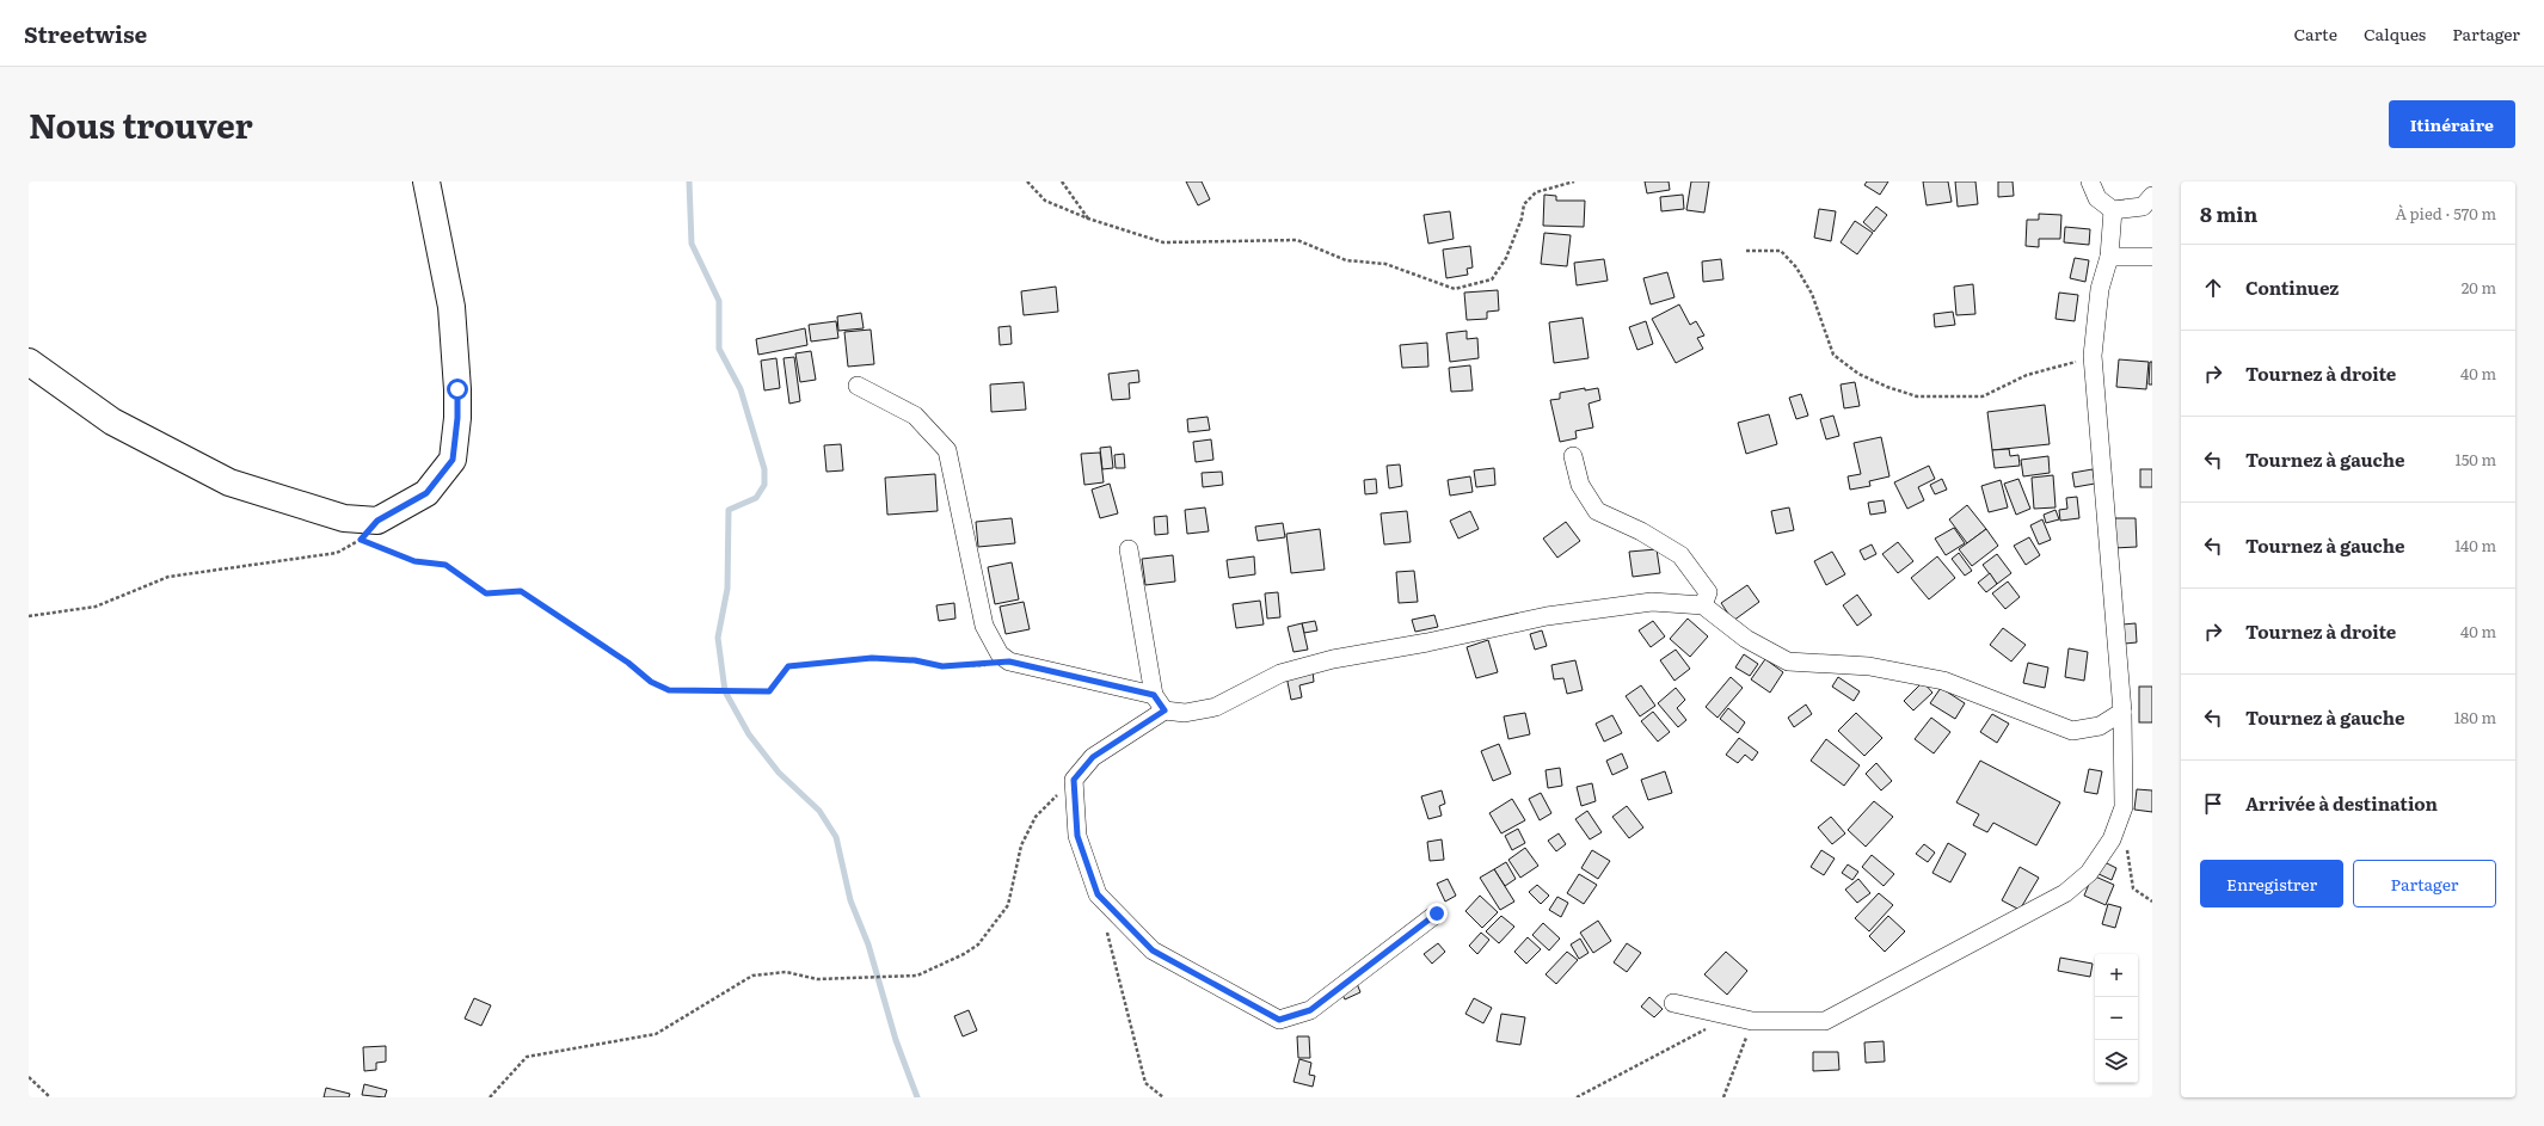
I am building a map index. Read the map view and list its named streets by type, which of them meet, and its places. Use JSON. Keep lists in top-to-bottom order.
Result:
{
  "page": {
    "header": "Streetwise",
    "nav": ["Carte", "Calques", "Partager"],
    "title": "Nous trouver",
    "buttons": [
      "Itinéraire",
      ["Enregistrer", "Partager"]
    ],
    "heading": ["8 min", "À pied · 570 m"],
    "list": [
      ["Continuez", "20 m"],
      ["Tournez à droite", "40 m"],
      ["Tournez à gauche", "150 m"],
      ["Tournez à gauche", "140 m"],
      ["Tournez à droite", "40 m"],
      ["Tournez à gauche", "180 m"],
      "Arrivée à destination"
    ],
    "map_buttons": ["+", "−"]
  }
}
